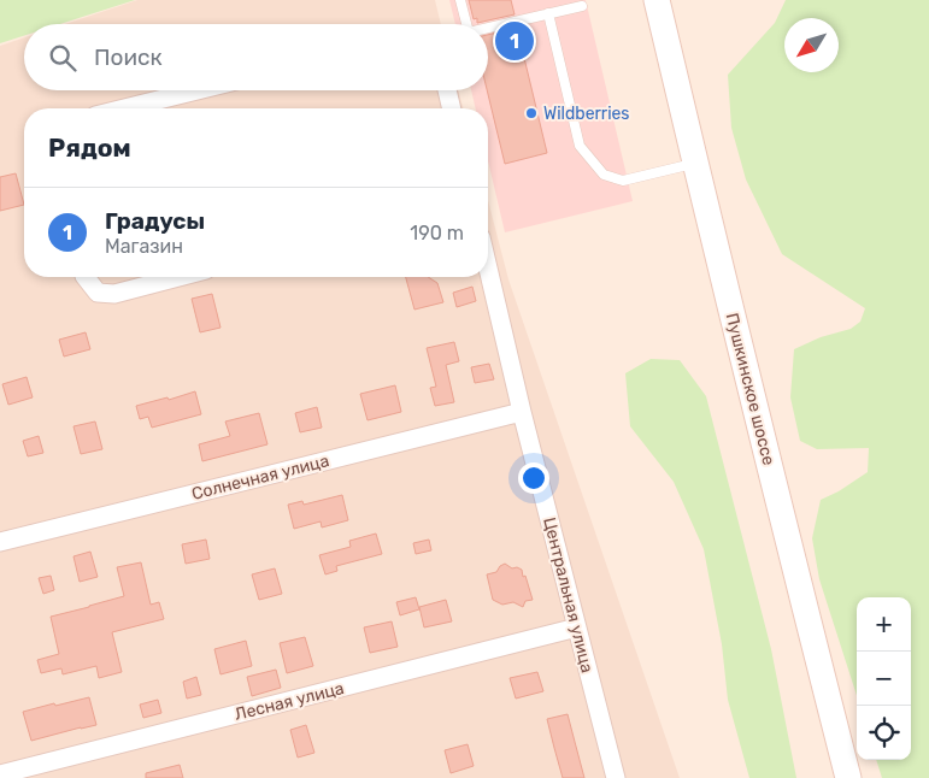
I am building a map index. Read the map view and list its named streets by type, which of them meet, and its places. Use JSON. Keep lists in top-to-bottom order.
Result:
{
  "streets": {
    "main road": ["Пушкинское шоссе"],
    "street": ["Солнечная улица", "Центральная улица", "Лесная улица"]
  },
  "crossings": [
    ["Солнечная улица", "Центральная улица"],
    ["Центральная улица", "Лесная улица"]
  ],
  "places": ["Wildberries"],
  "north": "bottom left",
  "page": {
    "pins": "1",
    "search": "Поиск",
    "heading": "Рядом",
    "list": [
      {
        "mark": "1",
        "name": "Градусы",
        "note": "Магазин",
        "value": "190 m"
      }
    ],
    "map_buttons": ["+", "−"]
  }
}
